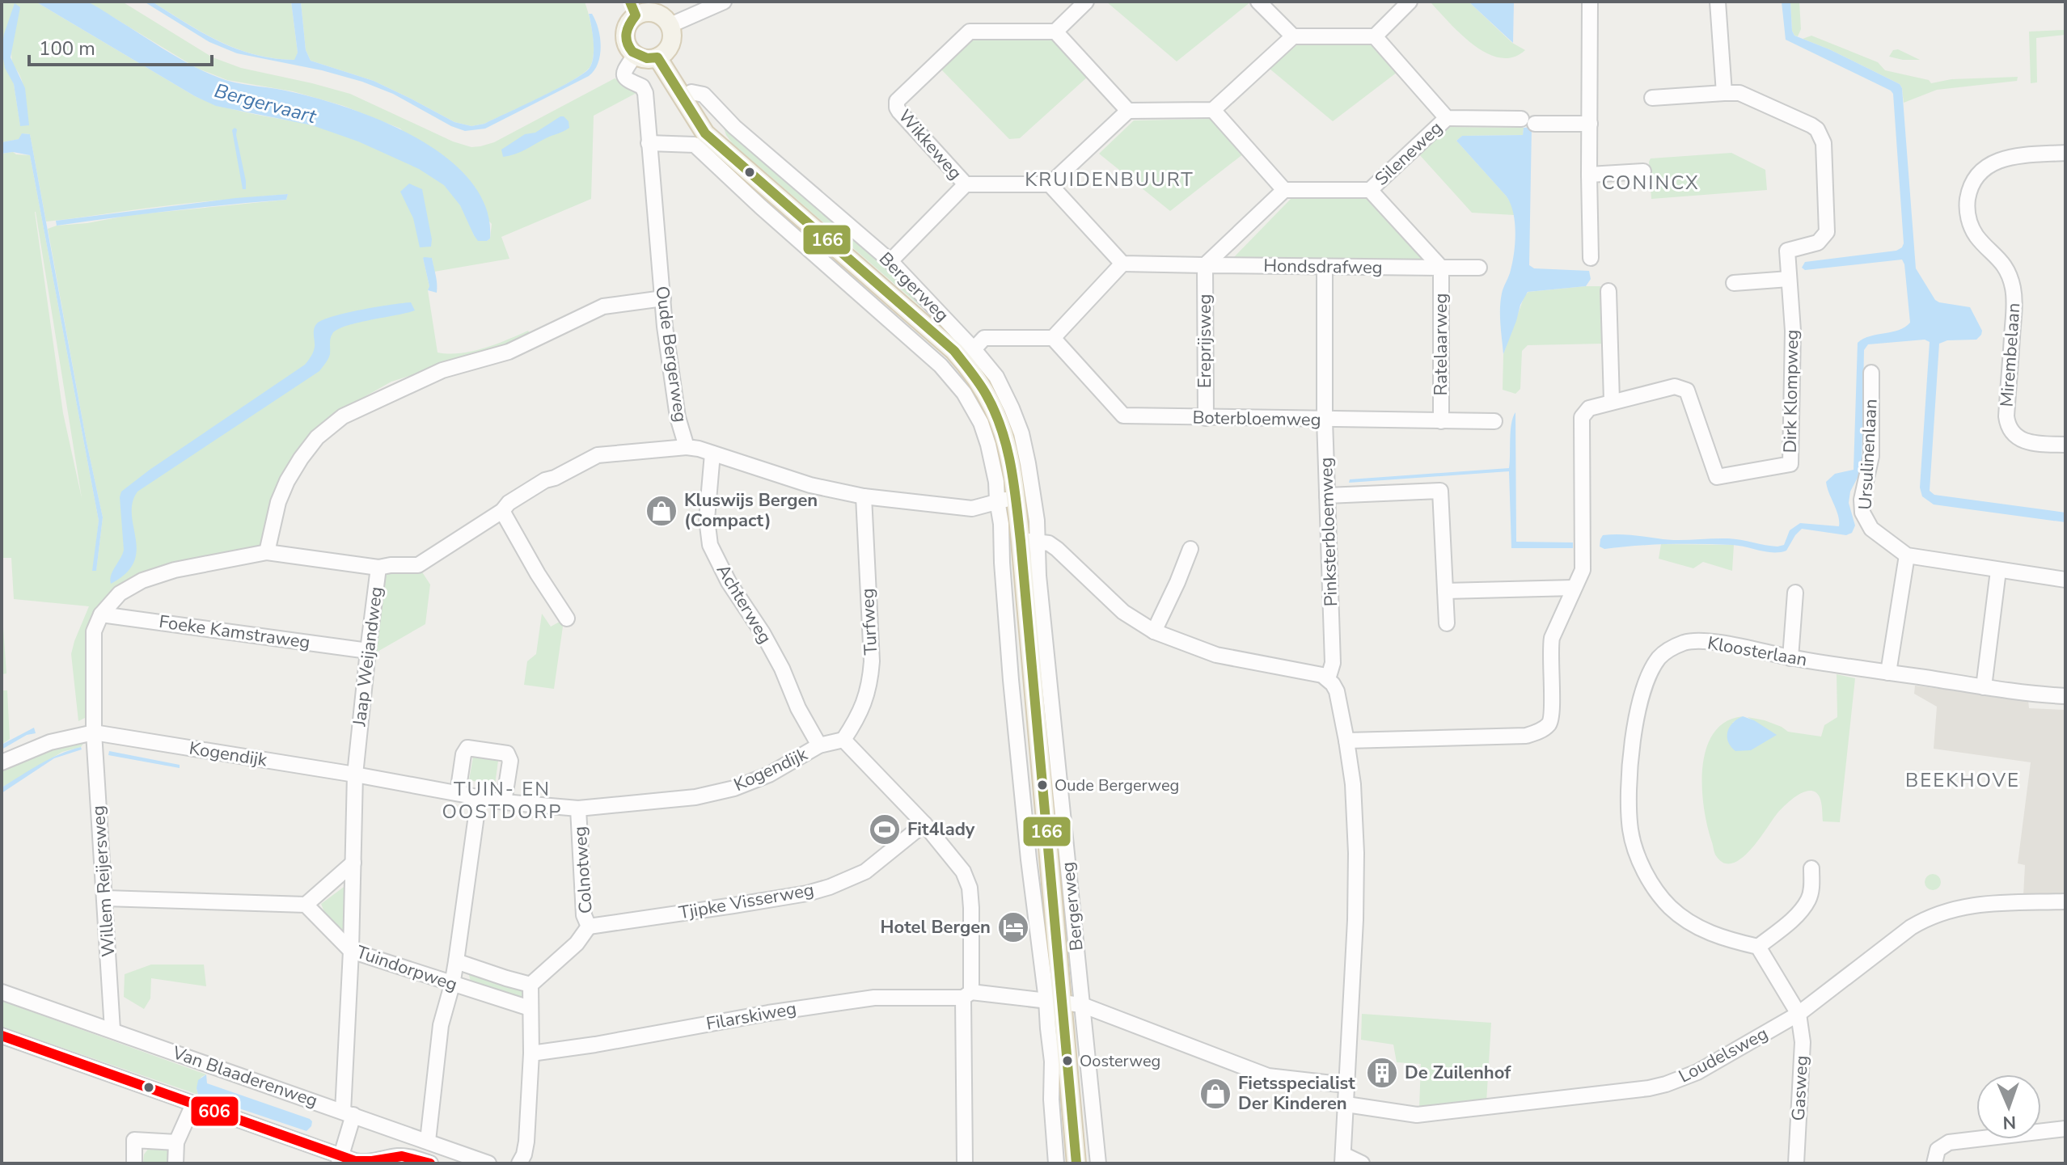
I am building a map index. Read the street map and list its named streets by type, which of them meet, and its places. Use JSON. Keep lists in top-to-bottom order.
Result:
{
  "streets": {
    "main road": ["Bergerweg"],
    "street": [
      "Wikkeweg",
      "Sileneweg",
      "Hondsdrafweg",
      "Ereprijsweg",
      "Ratelaarweg",
      "Oude Bergerweg",
      "Mirembelaan",
      "Dirk Klompweg",
      "Boterbloemweg",
      "Ursulinenlaan",
      "Pinksterbloemweg",
      "Achterweg",
      "Turfweg",
      "Foeke Kamstraweg",
      "Kloosterlaan",
      "Jaap Weijandweg",
      "Kogendijk",
      "Colnotweg",
      "Willem Reijersweg",
      "Tjipke Visserweg",
      "Tuindorpweg",
      "Filarskiweg",
      "Loudelsweg",
      "Van Blaaderenweg",
      "Gasweg"
    ]
  },
  "crossings": [
    ["Hondsdrafweg", "Ereprijsweg"],
    ["Hondsdrafweg", "Ratelaarweg"],
    ["Hondsdrafweg", "Pinksterbloemweg"],
    ["Bergerweg", "Oude Bergerweg"],
    ["Ereprijsweg", "Boterbloemweg"],
    ["Ratelaarweg", "Boterbloemweg"],
    ["Oude Bergerweg", "Achterweg"],
    ["Oude Bergerweg", "Turfweg"],
    ["Oude Bergerweg", "Jaap Weijandweg"],
    ["Boterbloemweg", "Pinksterbloemweg"],
    ["Achterweg", "Kogendijk"],
    ["Turfweg", "Kogendijk"],
    ["Foeke Kamstraweg", "Jaap Weijandweg"],
    ["Foeke Kamstraweg", "Willem Reijersweg"],
    ["Jaap Weijandweg", "Kogendijk"],
    ["Jaap Weijandweg", "Tuindorpweg"],
    ["Jaap Weijandweg", "Van Blaaderenweg"],
    ["Kogendijk", "Colnotweg"],
    ["Kogendijk", "Willem Reijersweg"],
    ["Colnotweg", "Tjipke Visserweg"],
    ["Willem Reijersweg", "Van Blaaderenweg"],
    ["Loudelsweg", "Gasweg"]
  ],
  "districts": [
    "KRUIDENBUURT",
    "CONINCX",
    "BEEKHOVE",
    "TUIN- EN OOSTDORP"
  ],
  "water": ["Bergervaart"],
  "places": {
    "shop": ["Kluswijs Bergen (Compact)", "Fietsspecialist Der Kinderen"],
    "other": ["Oude Bergerweg", "Oosterweg"],
    "sports": ["Fit4lady"],
    "hotel": ["Hotel Bergen"],
    "building": ["De Zuilenhof"]
  },
  "lines": ["transit line 166", "transit line 606"],
  "scale_bar": "100 m",
  "north": "bottom"
}
